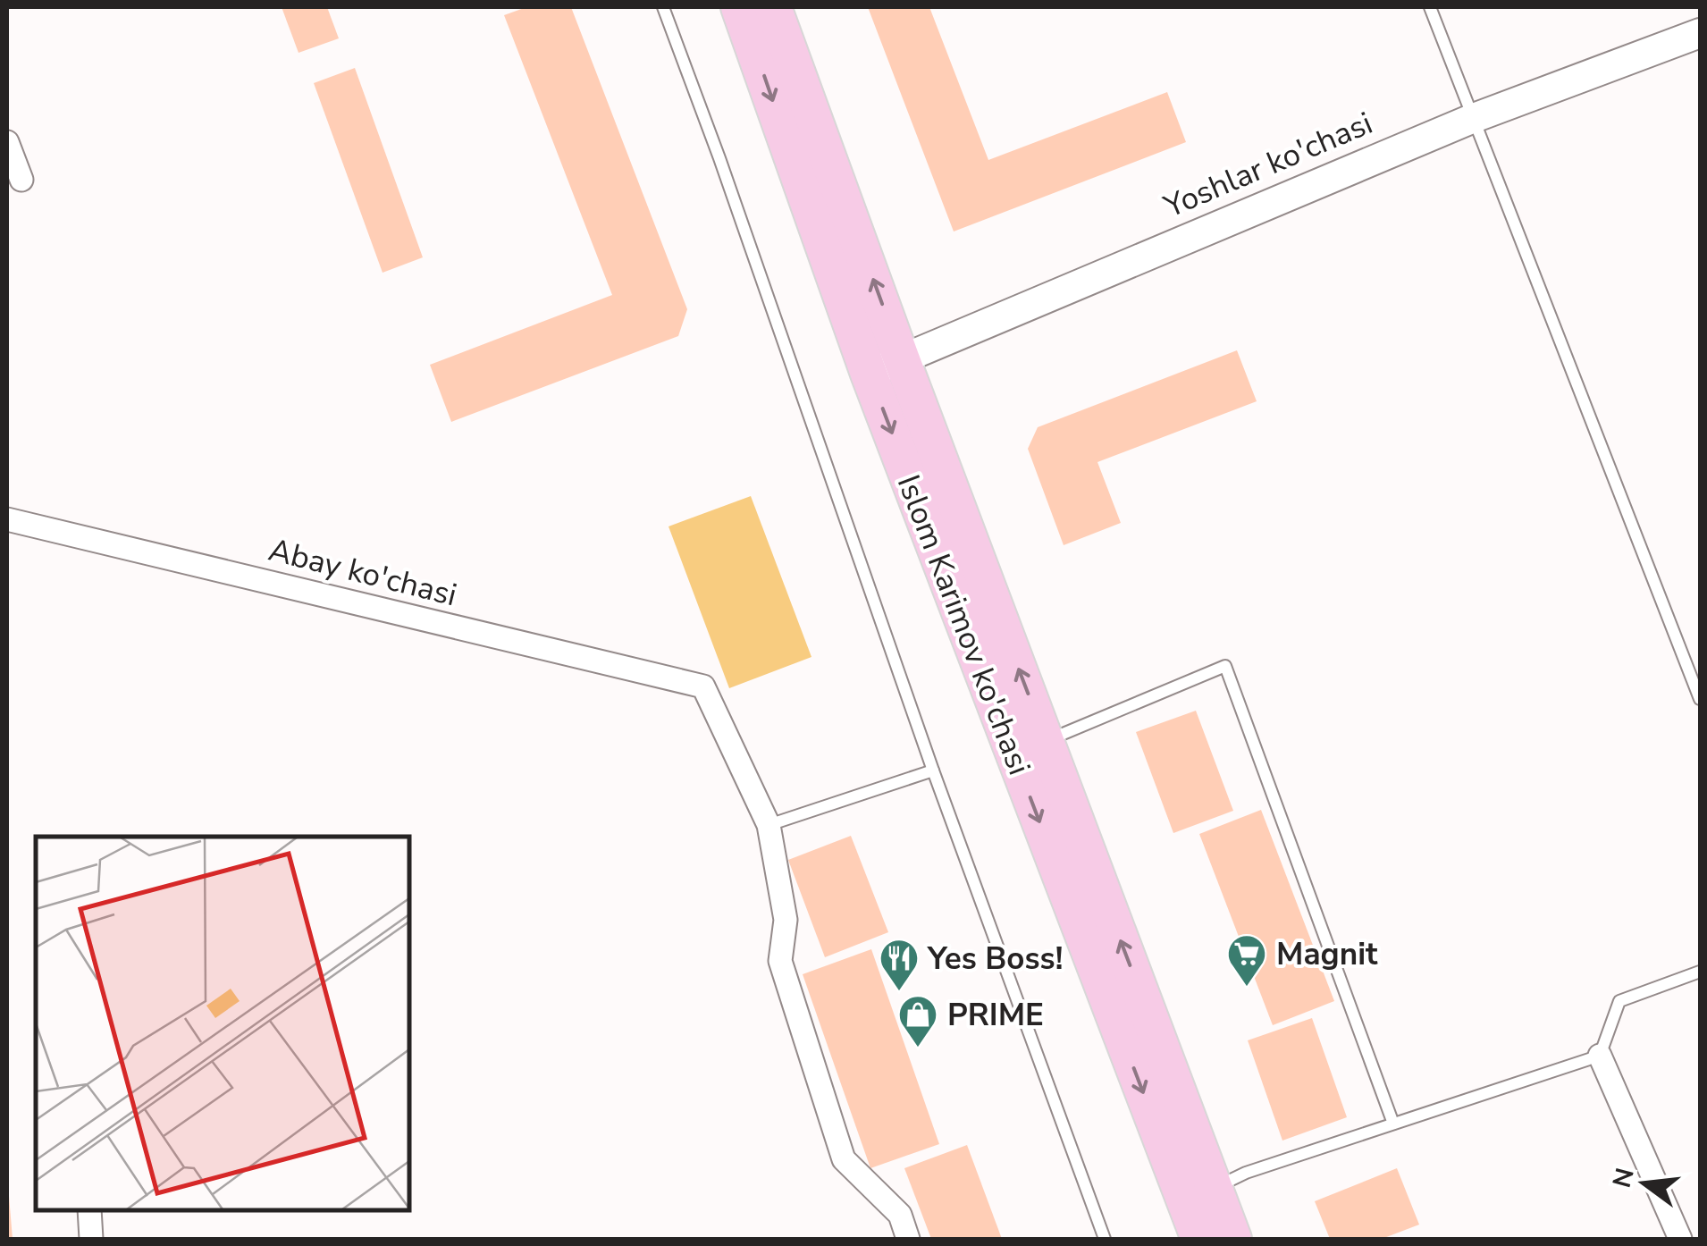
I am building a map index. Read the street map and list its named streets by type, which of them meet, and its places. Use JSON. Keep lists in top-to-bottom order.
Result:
{
  "streets": {
    "main road": ["Islom Karimov ko'chasi"],
    "street": ["Yoshlar ko'chasi", "Abay ko'chasi"]
  },
  "crossings": [
    ["Yoshlar ko'chasi", "Islom Karimov ko'chasi"]
  ],
  "places": {
    "supermarket": ["Magnit"],
    "restaurant": ["Yes Boss!"],
    "shop": ["PRIME"]
  },
  "north": "left"
}
